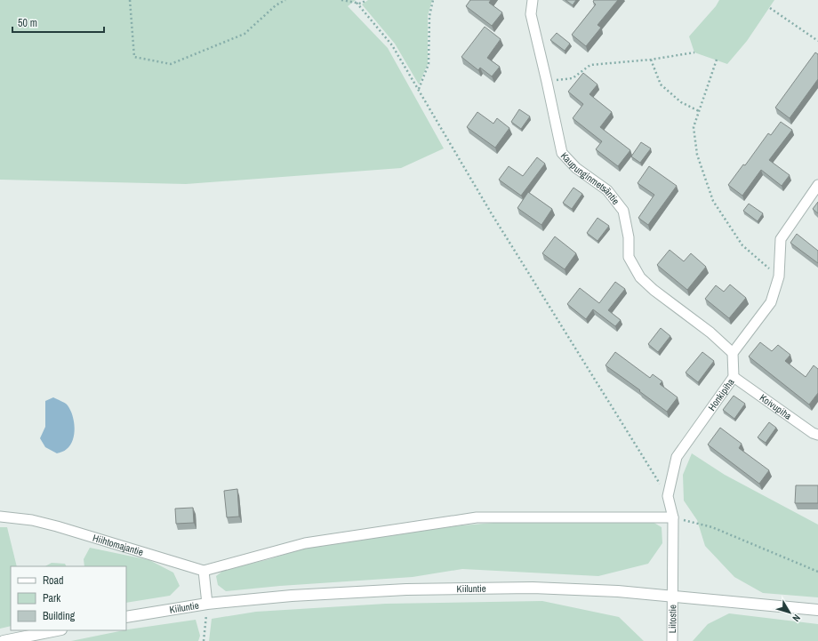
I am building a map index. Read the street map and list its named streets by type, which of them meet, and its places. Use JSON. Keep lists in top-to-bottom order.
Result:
{
  "streets": {
    "street": [
      "Kaupunginmetsäntie",
      "Honkipiha",
      "Koivupiha",
      "Hiihtomajantie",
      "Kiiluntie",
      "Liitostie"
    ]
  },
  "crossings": [
    ["Kaupunginmetsäntie", "Honkipiha"],
    ["Honkipiha", "Koivupiha"],
    ["Honkipiha", "Kiiluntie"],
    ["Honkipiha", "Liitostie"],
    ["Kiiluntie", "Liitostie"]
  ],
  "legend": ["Road", "Park", "Building"],
  "scale_bar": "50 m",
  "north": "bottom right"
}
